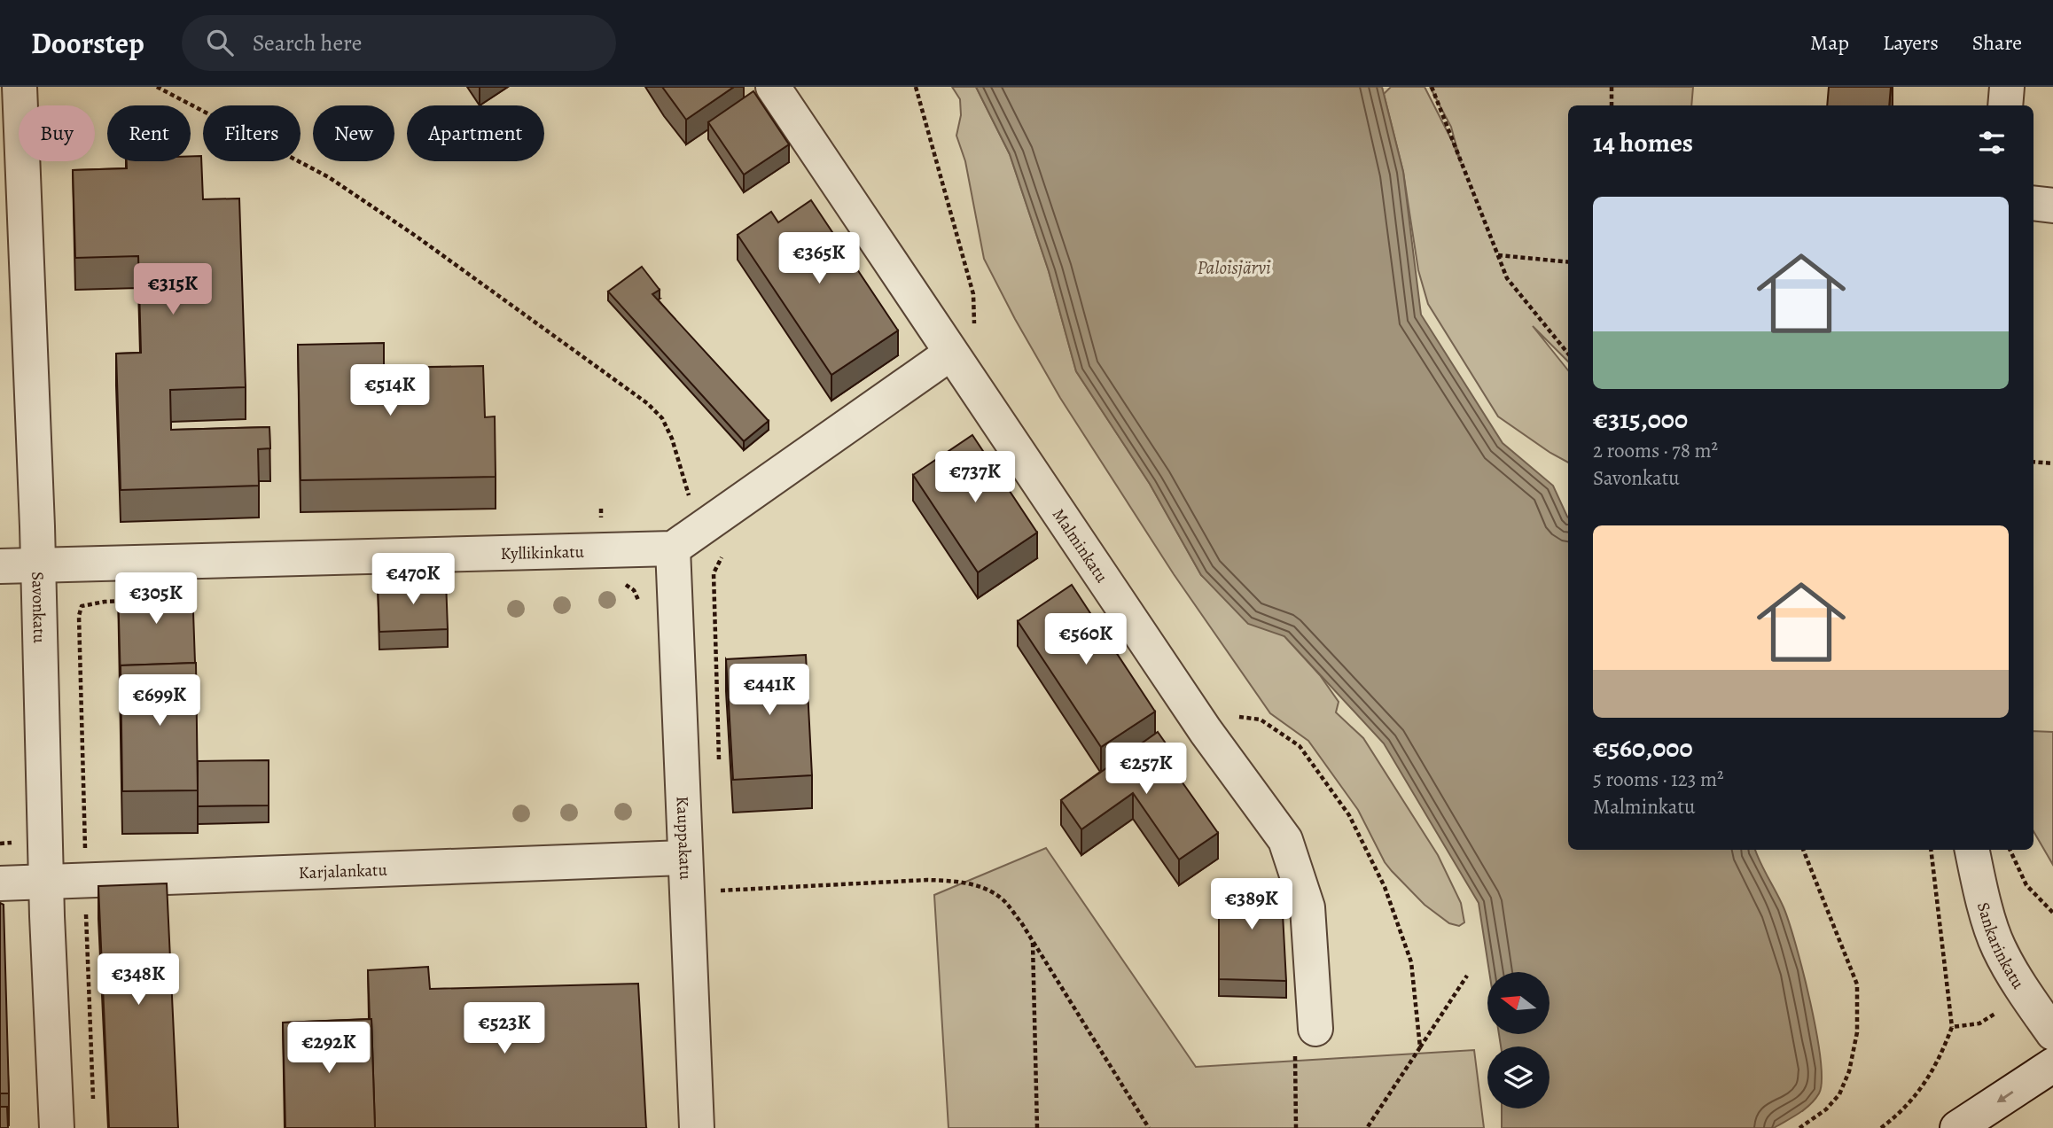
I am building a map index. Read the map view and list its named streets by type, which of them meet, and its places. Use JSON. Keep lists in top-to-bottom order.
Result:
{
  "streets": {
    "street": [
      "Malminkatu",
      "Kyllikinkatu",
      "Savonkatu",
      "Kauppakatu",
      "Karjalankatu",
      "Sankarinkatu"
    ]
  },
  "crossings": [
    ["Kyllikinkatu", "Savonkatu"],
    ["Kyllikinkatu", "Kauppakatu"],
    ["Savonkatu", "Karjalankatu"],
    ["Kauppakatu", "Karjalankatu"]
  ],
  "water": ["Paloisjärvi"],
  "north": "left",
  "page": {
    "header": "Doorstep",
    "search": "Search here",
    "nav": ["Map", "Layers", "Share"],
    "chip": [
      "Buy",
      "Rent",
      "Filters",
      "New",
      "Apartment"
    ],
    "heading": "14 homes",
    "list": [
      {
        "name": "€315,000",
        "note": "2 rooms · 78 m² · Savonkatu"
      },
      {
        "name": "€560,000",
        "note": "5 rooms · 123 m² · Malminkatu"
      }
    ],
    "price": [
      "€365K",
      "€315K",
      "€514K",
      "€737K",
      "€470K",
      "€305K",
      "€560K",
      "€441K",
      "€699K",
      "€257K",
      "€389K",
      "€348K",
      "€523K",
      "€292K"
    ]
  }
}
